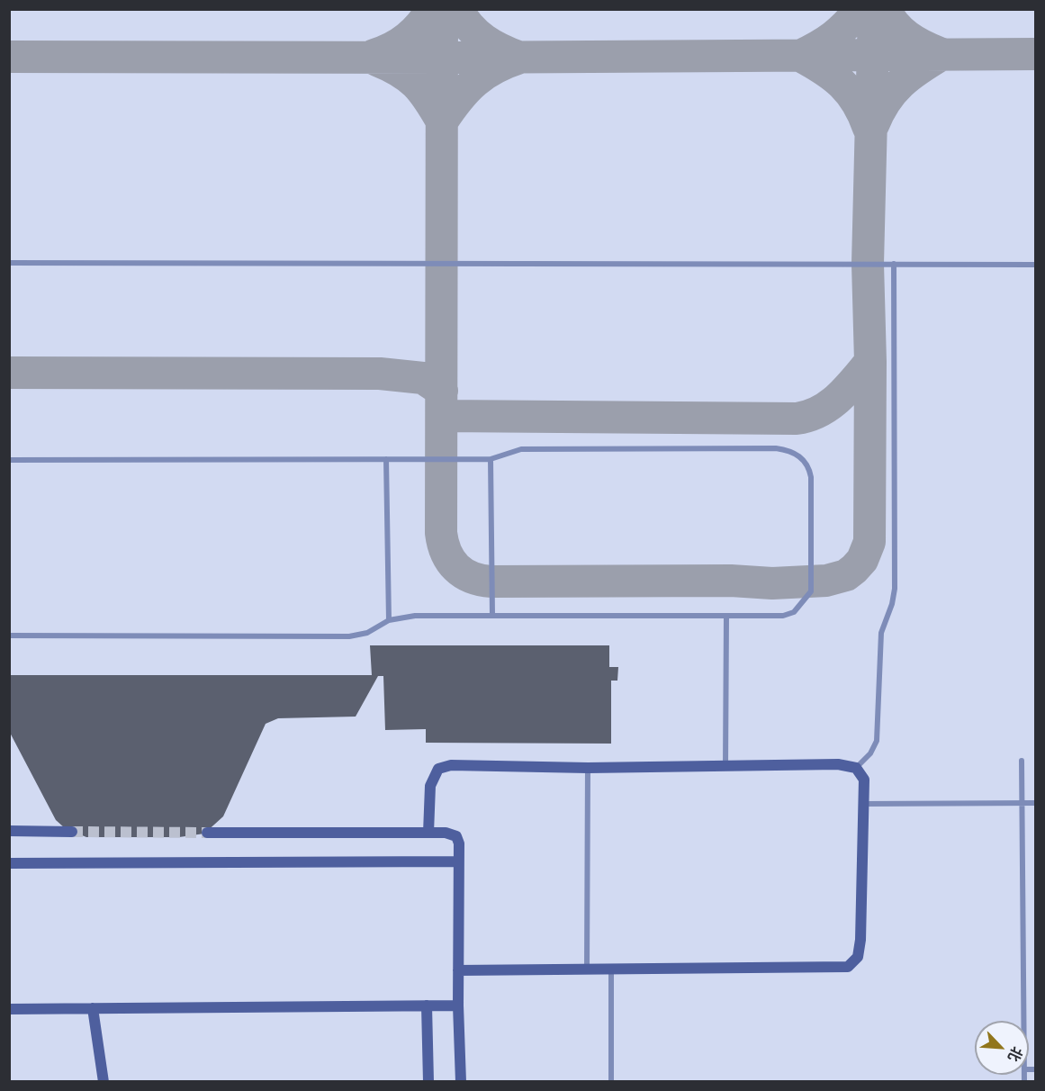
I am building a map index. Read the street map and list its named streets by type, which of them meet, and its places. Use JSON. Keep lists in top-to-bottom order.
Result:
{
  "north": "bottom right"
}
